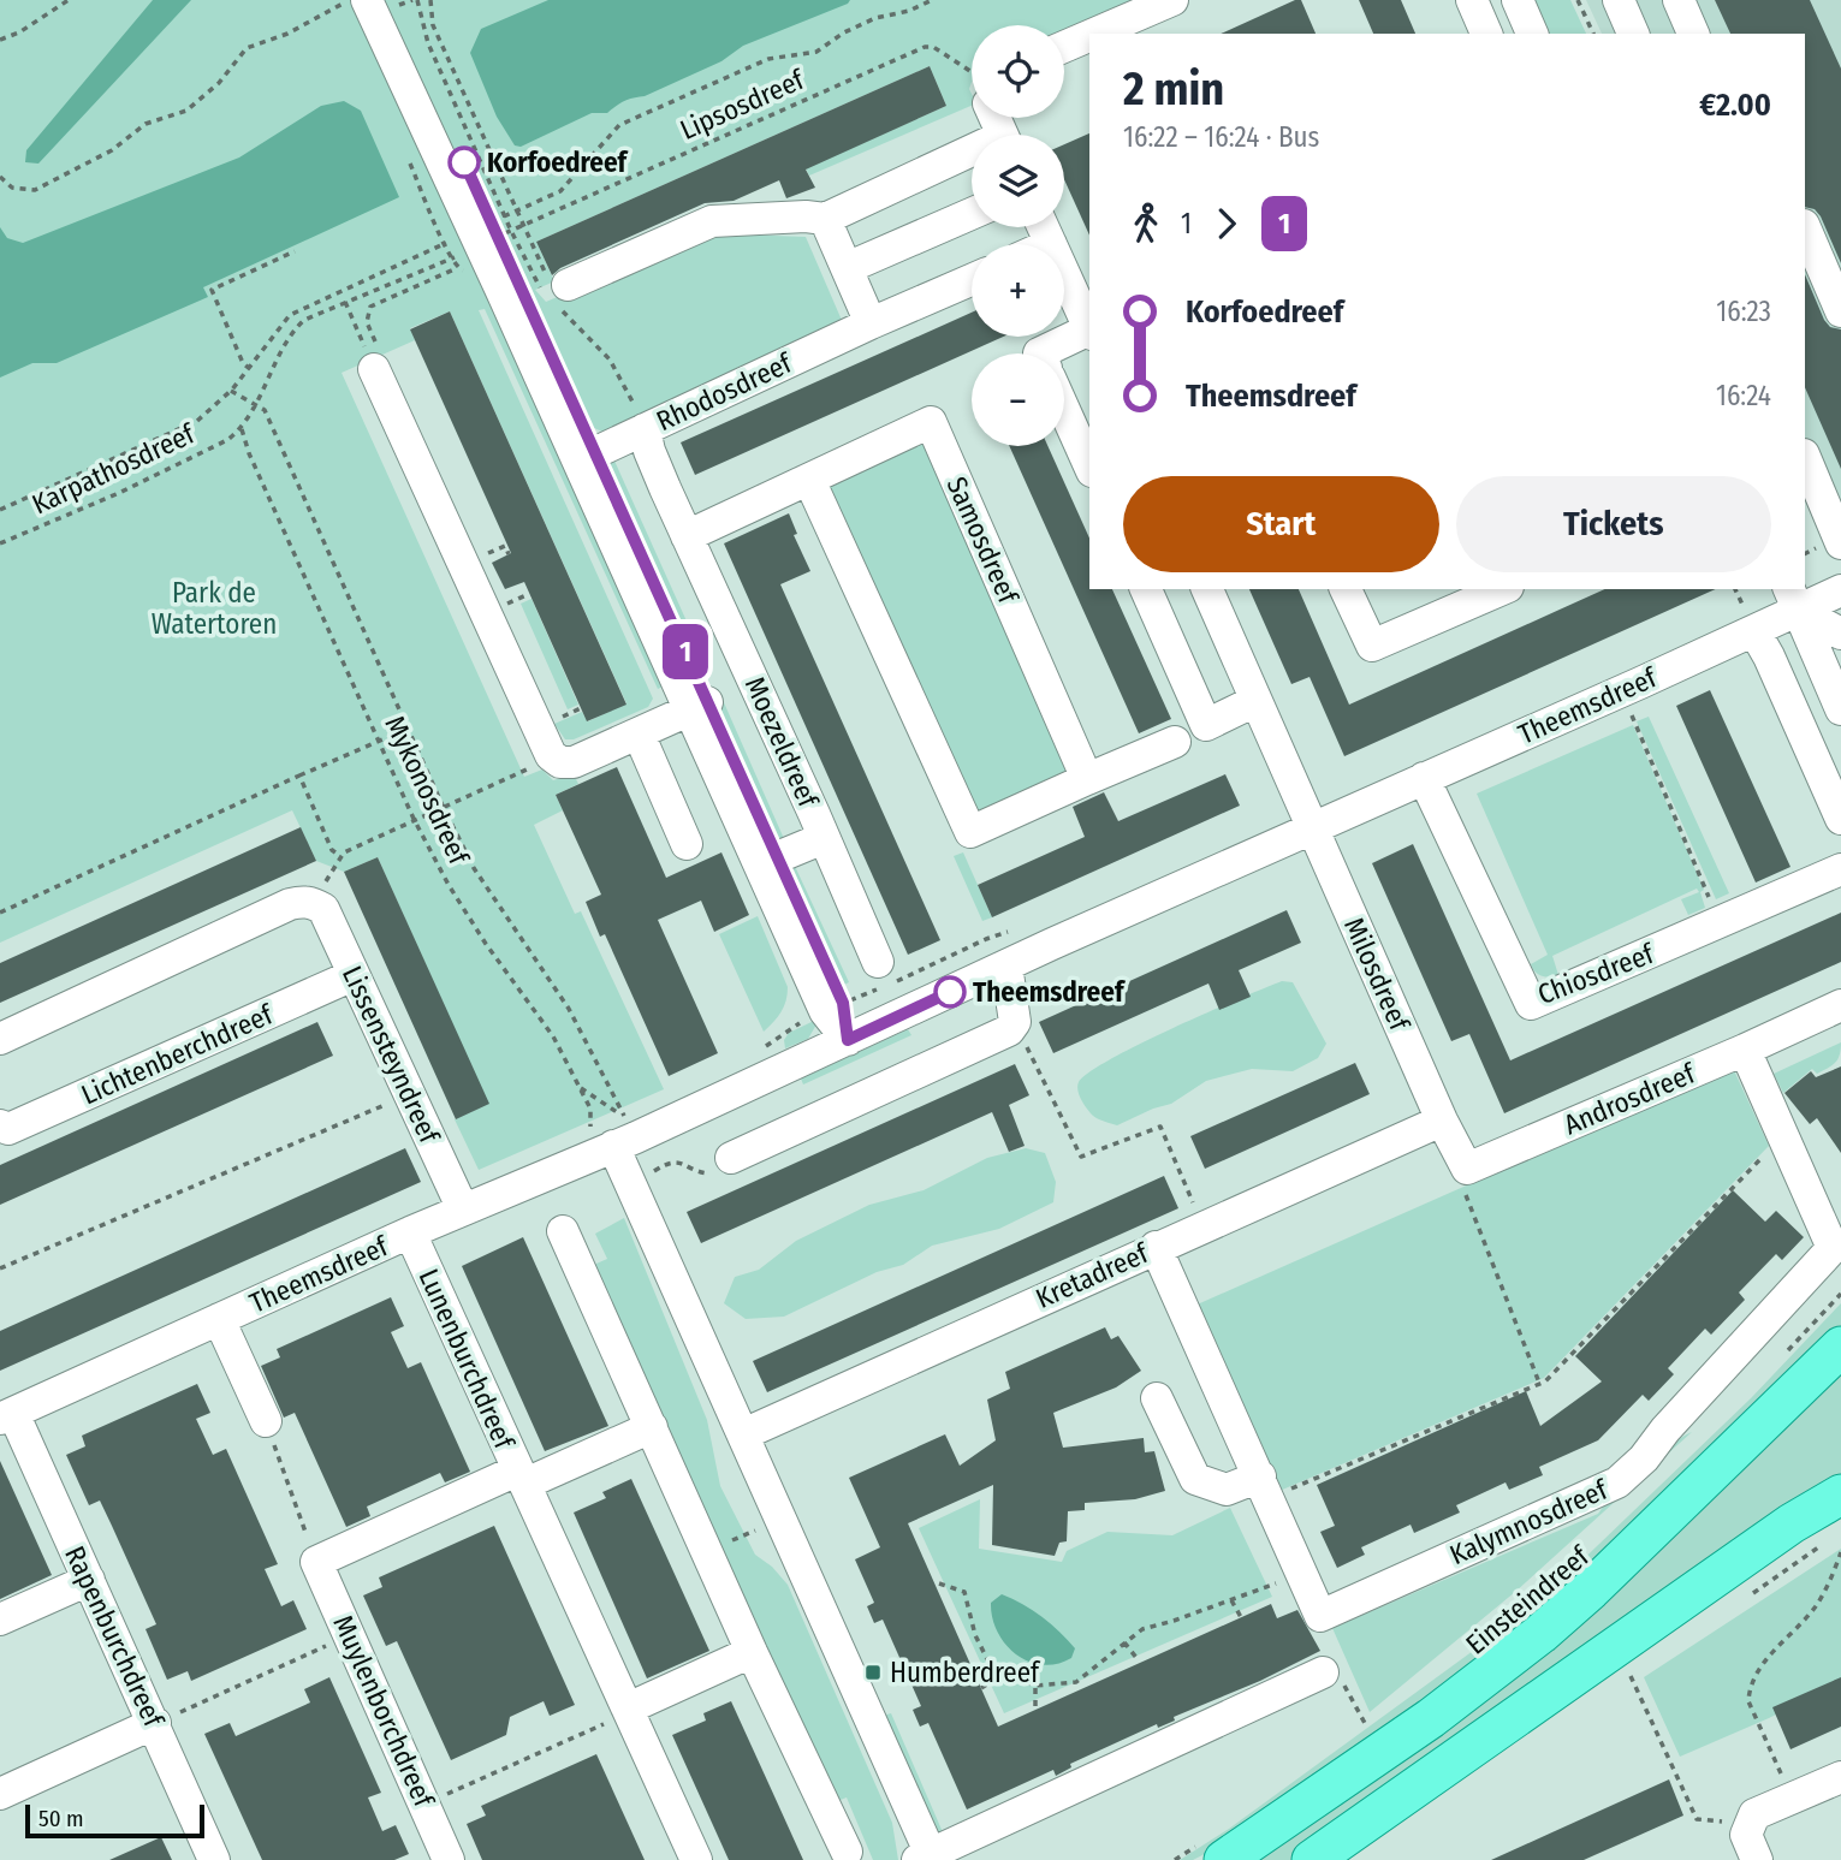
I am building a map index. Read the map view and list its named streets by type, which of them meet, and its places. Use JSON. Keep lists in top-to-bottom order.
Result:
{
  "streets": {
    "main road": ["Einsteindreef"],
    "street": [
      "Rhodosdreef",
      "Samosdreef",
      "Theemsdreef",
      "Moezeldreef",
      "Milosdreef",
      "Chiosdreef",
      "Lichtenberchdreef",
      "Lissensteyndreef",
      "Androsdreef",
      "Kretadreef",
      "Lunenburchdreef",
      "Kalymnosdreef",
      "Rapenburchdreef",
      "Muylenborchdreef"
    ],
    "path": ["Lipsosdreef", "Karpathosdreef", "Mykonosdreef"]
  },
  "crossings": [
    ["Rhodosdreef", "Moezeldreef"],
    ["Karpathosdreef", "Mykonosdreef"],
    ["Samosdreef", "Moezeldreef"],
    ["Theemsdreef", "Moezeldreef"],
    ["Theemsdreef", "Mykonosdreef"],
    ["Theemsdreef", "Milosdreef"],
    ["Theemsdreef", "Chiosdreef"],
    ["Theemsdreef", "Lissensteyndreef"],
    ["Theemsdreef", "Lunenburchdreef"],
    ["Theemsdreef", "Rapenburchdreef"],
    ["Milosdreef", "Kretadreef"],
    ["Lichtenberchdreef", "Lissensteyndreef"],
    ["Androsdreef", "Kalymnosdreef"],
    ["Kretadreef", "Kalymnosdreef"]
  ],
  "parks": ["Park de Watertoren"],
  "places": {
    "other": ["Korfoedreef", "Theemsdreef"],
    "transit": ["Humberdreef"]
  },
  "lines": ["bus line 1"],
  "scale_bar": "50 m",
  "page": {
    "on_map": "1",
    "map_buttons": ["+", "−"],
    "heading": ["2 min", "16:22 – 16:24 · Bus", "€2.00"],
    "legs": ["1", "1"],
    "list": [
      {
        "name": "Korfoedreef",
        "value": "16:23"
      },
      {
        "name": "Theemsdreef",
        "value": "16:24"
      }
    ],
    "buttons": ["Start", "Tickets"],
    "scale": "50 m"
  }
}
